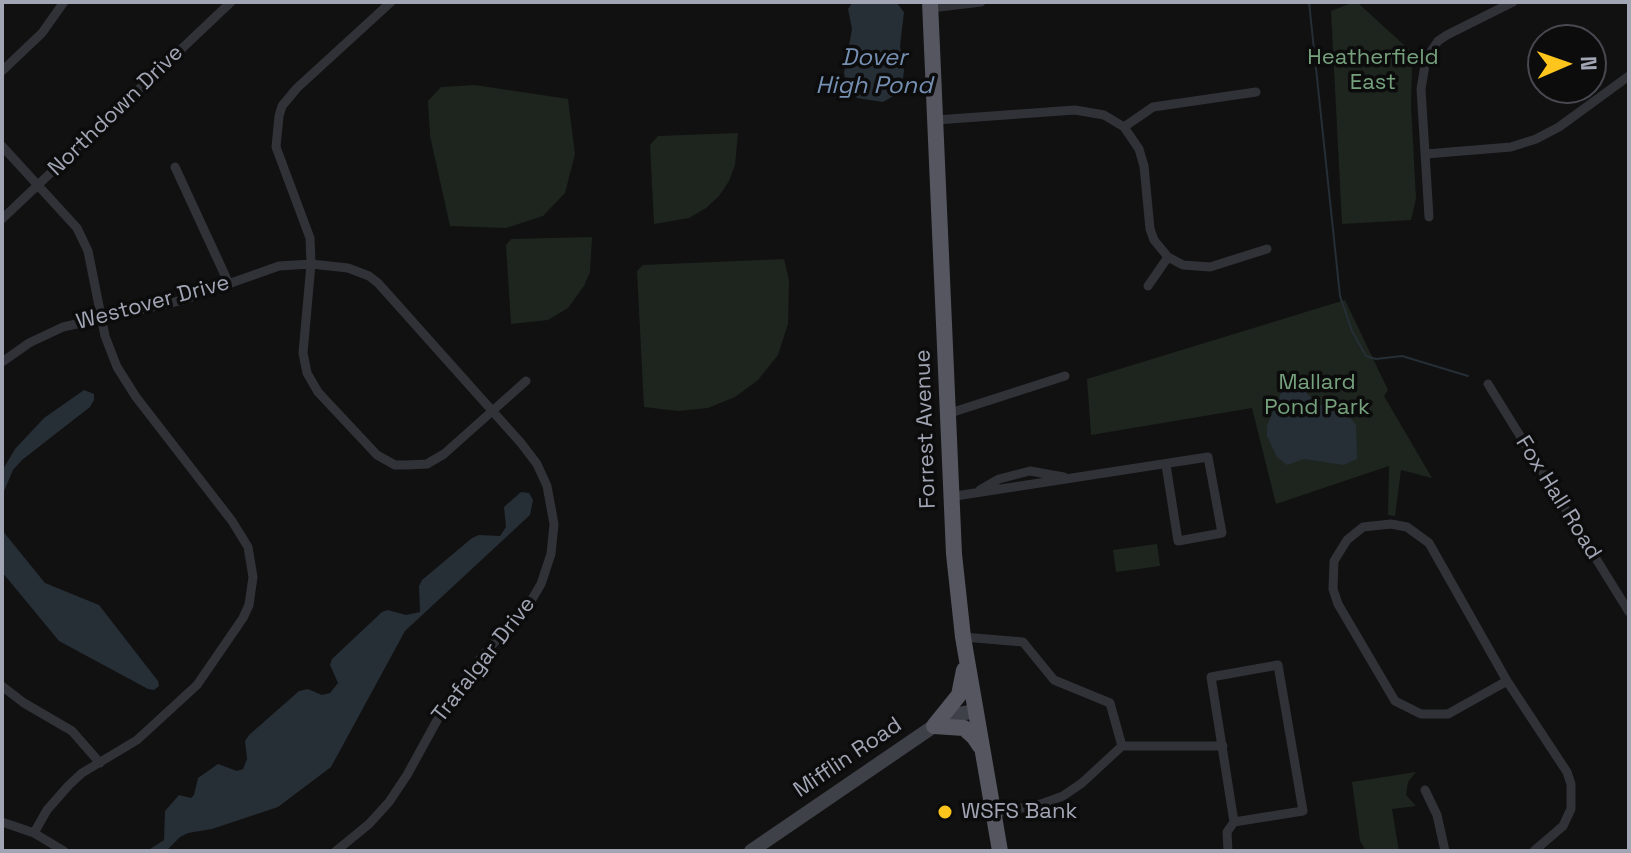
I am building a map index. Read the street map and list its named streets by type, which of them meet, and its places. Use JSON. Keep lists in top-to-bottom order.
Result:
{
  "streets": {
    "highway": ["Forrest Avenue"],
    "main road": ["Mifflin Road"],
    "street": [
      "Northdown Drive",
      "Westover Drive",
      "Fox Hall Road",
      "Trafalgar Drive"
    ]
  },
  "crossings": [
    ["Westover Drive", "Trafalgar Drive"],
    ["Forrest Avenue", "Mifflin Road"]
  ],
  "water": ["Dover High Pond"],
  "parks": ["Heatherfield East", "Mallard Pond Park"],
  "places": ["WSFS Bank"],
  "north": "right"
}
